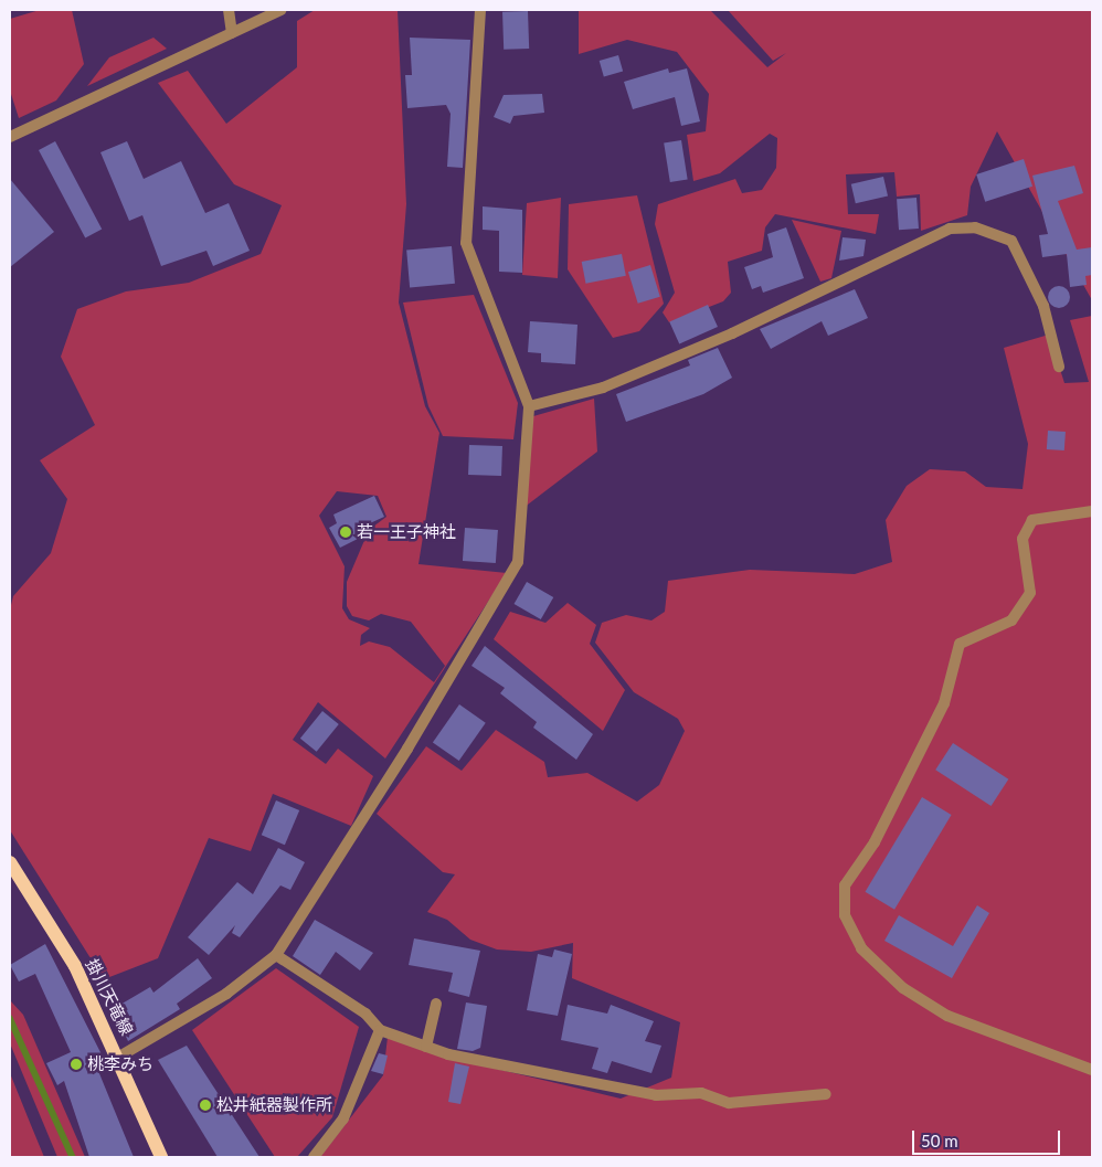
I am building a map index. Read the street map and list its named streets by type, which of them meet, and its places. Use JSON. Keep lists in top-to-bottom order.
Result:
{
  "streets": {
    "main road": ["掛川天竜線"]
  },
  "places": ["若一王子神社", "桃李みち", "松井紙器製作所"],
  "scale_bar": "50 m"
}
